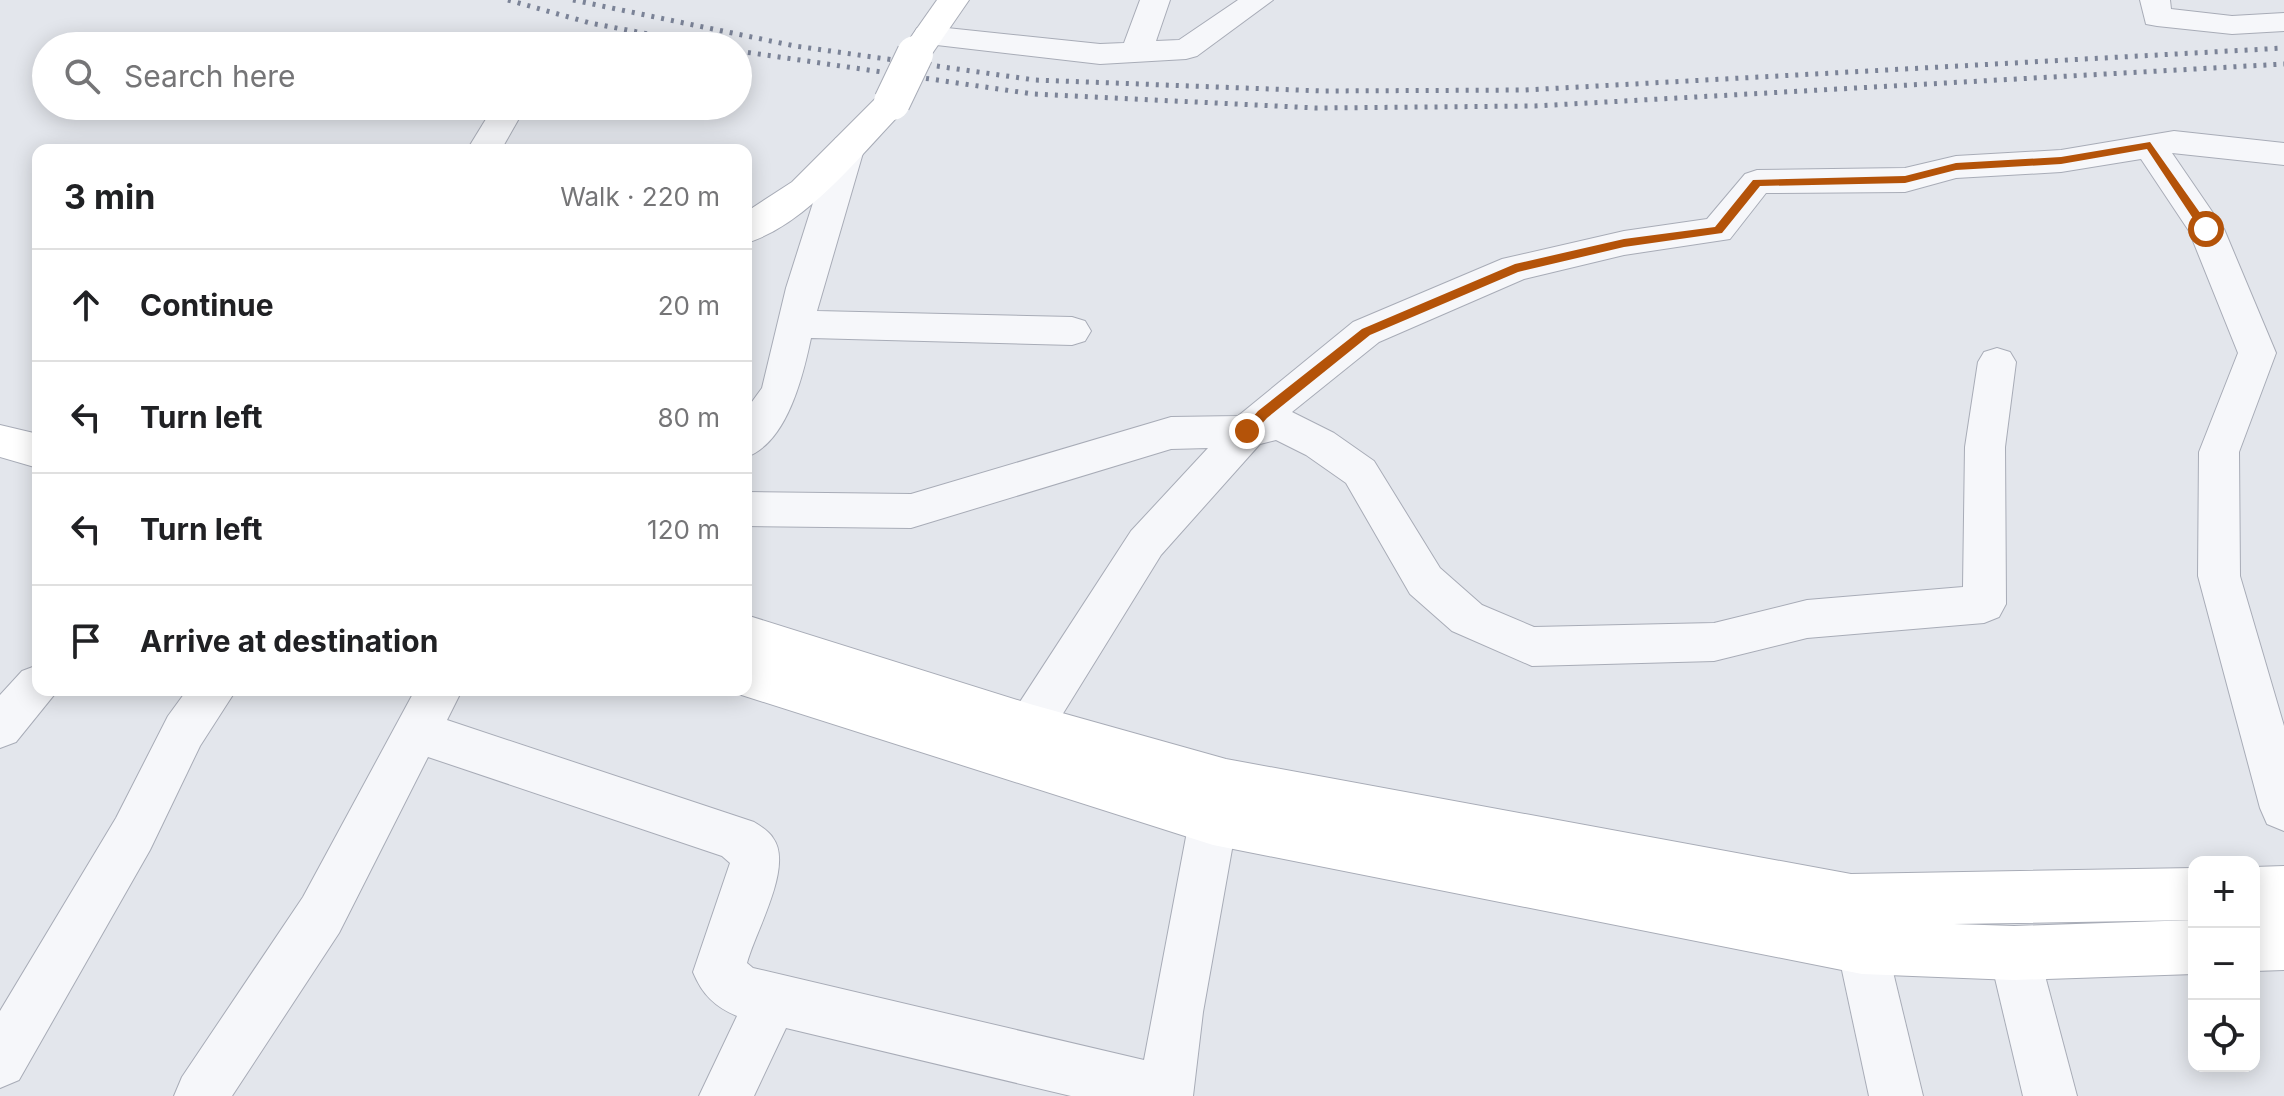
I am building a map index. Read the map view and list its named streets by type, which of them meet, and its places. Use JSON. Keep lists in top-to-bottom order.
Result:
{
  "page": {
    "search": "Search here",
    "heading": ["3 min", "Walk · 220 m"],
    "list": [
      ["Continue", "20 m"],
      ["Turn left", "80 m"],
      ["Turn left", "120 m"],
      "Arrive at destination"
    ],
    "map_buttons": ["+", "−"]
  }
}
